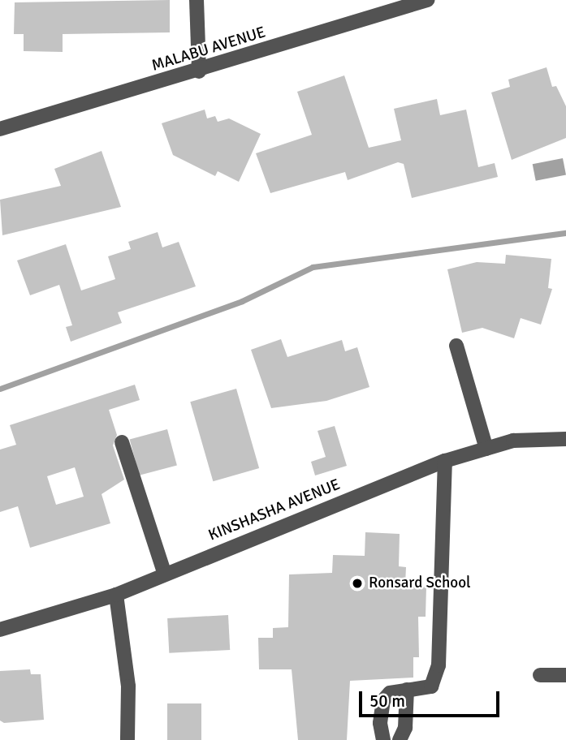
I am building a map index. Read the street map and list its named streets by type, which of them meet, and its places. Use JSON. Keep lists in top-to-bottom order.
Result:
{
  "streets": {
    "street": ["MALABU AVENUE", "KINSHASHA AVENUE"]
  },
  "places": ["Ronsard School"],
  "scale_bar": "50 m"
}
